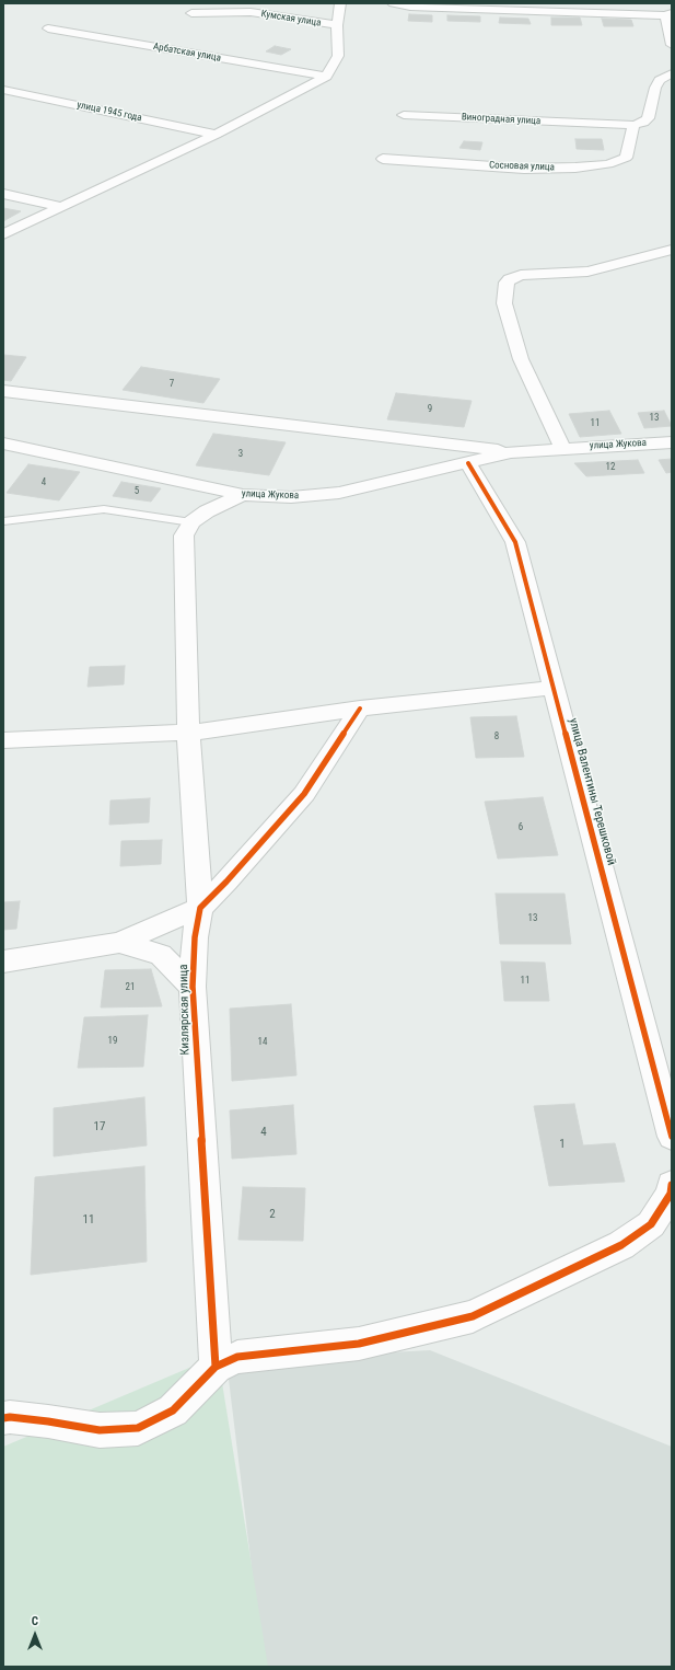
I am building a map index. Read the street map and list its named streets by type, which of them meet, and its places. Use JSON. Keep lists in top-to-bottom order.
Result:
{
  "streets": {
    "street": [
      "Кумская улица",
      "Арбатская улица",
      "улица 1945 года",
      "Виноградная улица",
      "Сосновая улица",
      "улица Жукова",
      "улица Валентины Терешковой",
      "Кизлярская улица"
    ]
  },
  "crossings": [
    ["Виноградная улица", "Сосновая улица"],
    ["улица Жукова", "улица Валентины Терешковой"]
  ],
  "house_numbers": [
    "7",
    "9",
    "13",
    "11",
    "3",
    "12",
    "4",
    "5",
    "8",
    "6",
    "13",
    "11",
    "21",
    "19",
    "14",
    "17",
    "4",
    "1",
    "2",
    "11"
  ],
  "north": "top"
}
